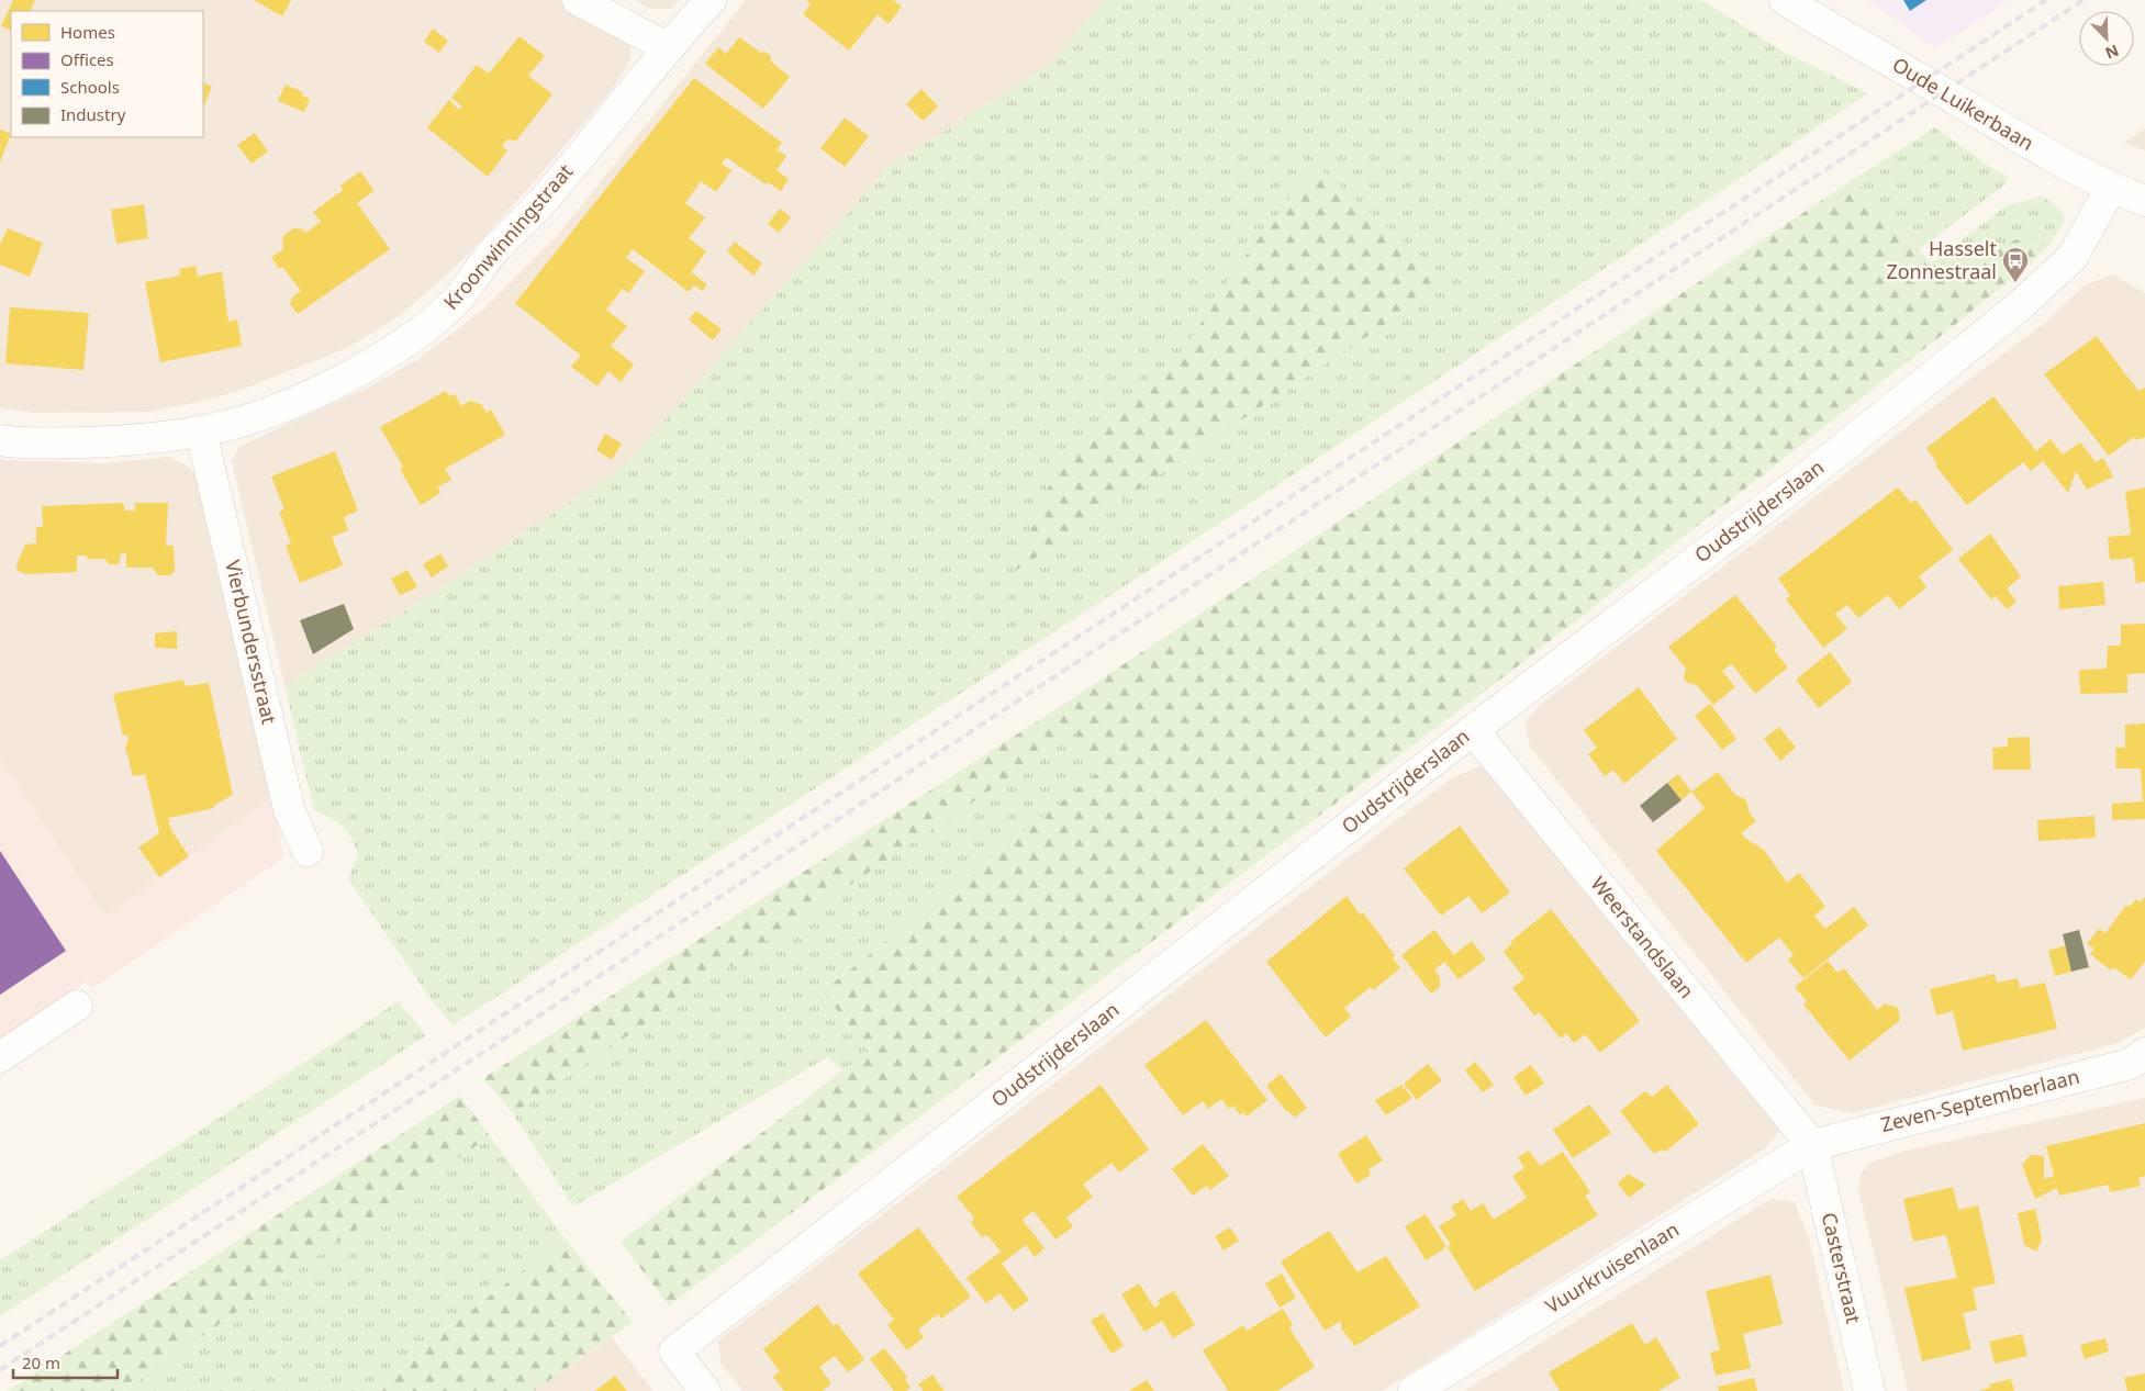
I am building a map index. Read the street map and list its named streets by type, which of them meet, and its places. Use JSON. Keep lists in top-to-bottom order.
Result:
{
  "streets": {
    "street": [
      "Oude Luikerbaan",
      "Kroonwinningstraat",
      "Oudstrijderslaan",
      "Vierbundersstraat",
      "Weerstandslaan",
      "Zeven-Septemberlaan",
      "Vuurkruisenlaan",
      "Casterstraat"
    ]
  },
  "crossings": [
    ["Oude Luikerbaan", "Oudstrijderslaan"],
    ["Kroonwinningstraat", "Vierbundersstraat"],
    ["Oudstrijderslaan", "Weerstandslaan"],
    ["Weerstandslaan", "Zeven-Septemberlaan"],
    ["Weerstandslaan", "Vuurkruisenlaan"],
    ["Weerstandslaan", "Casterstraat"],
    ["Zeven-Septemberlaan", "Vuurkruisenlaan"],
    ["Zeven-Septemberlaan", "Casterstraat"],
    ["Vuurkruisenlaan", "Casterstraat"]
  ],
  "places": {
    "bus stop": ["Hasselt Zonnestraal"]
  },
  "legend": [
    "Homes",
    "Offices",
    "Schools",
    "Industry"
  ],
  "scale_bar": "20 m",
  "north": "bottom right"
}
